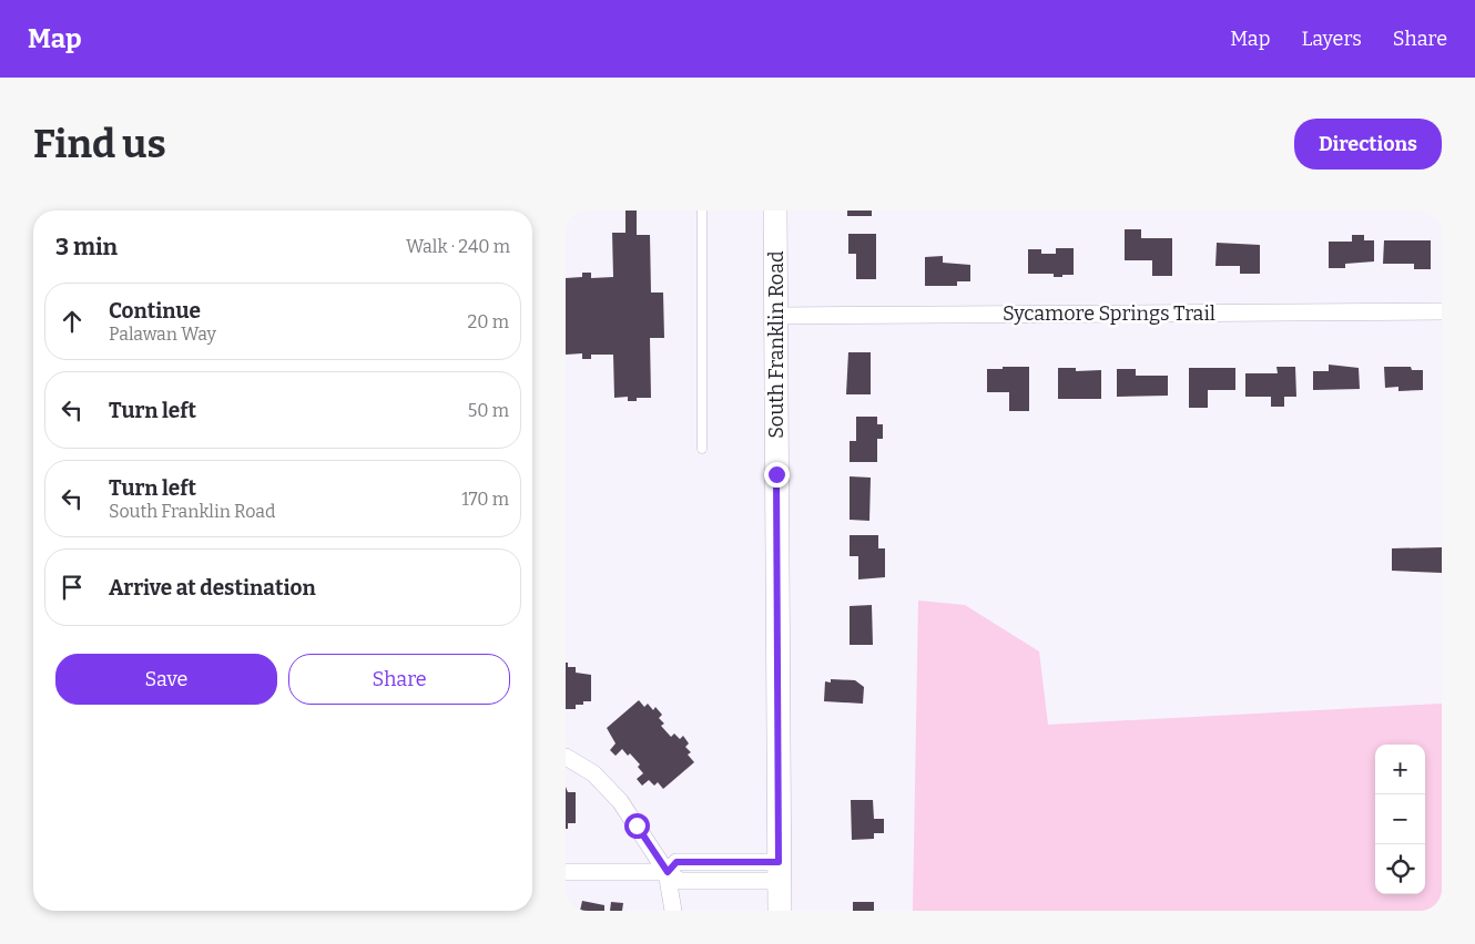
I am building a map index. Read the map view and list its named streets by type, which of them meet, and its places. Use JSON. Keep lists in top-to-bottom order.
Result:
{
  "streets": {
    "main road": ["South Franklin Road"],
    "street": ["Sycamore Springs Trail"]
  },
  "crossings": [
    ["Sycamore Springs Trail", "South Franklin Road"]
  ],
  "page": {
    "header": "Map",
    "nav": ["Map", "Layers", "Share"],
    "buttons": [
      "Directions",
      ["Save", "Share"]
    ],
    "title": "Find us",
    "heading": ["3 min", "Walk · 240 m"],
    "list": [
      ["Continue", "Palawan Way", "20 m"],
      ["Turn left", "50 m"],
      ["Turn left", "South Franklin Road", "170 m"],
      "Arrive at destination"
    ],
    "map_buttons": ["+", "−"]
  }
}
